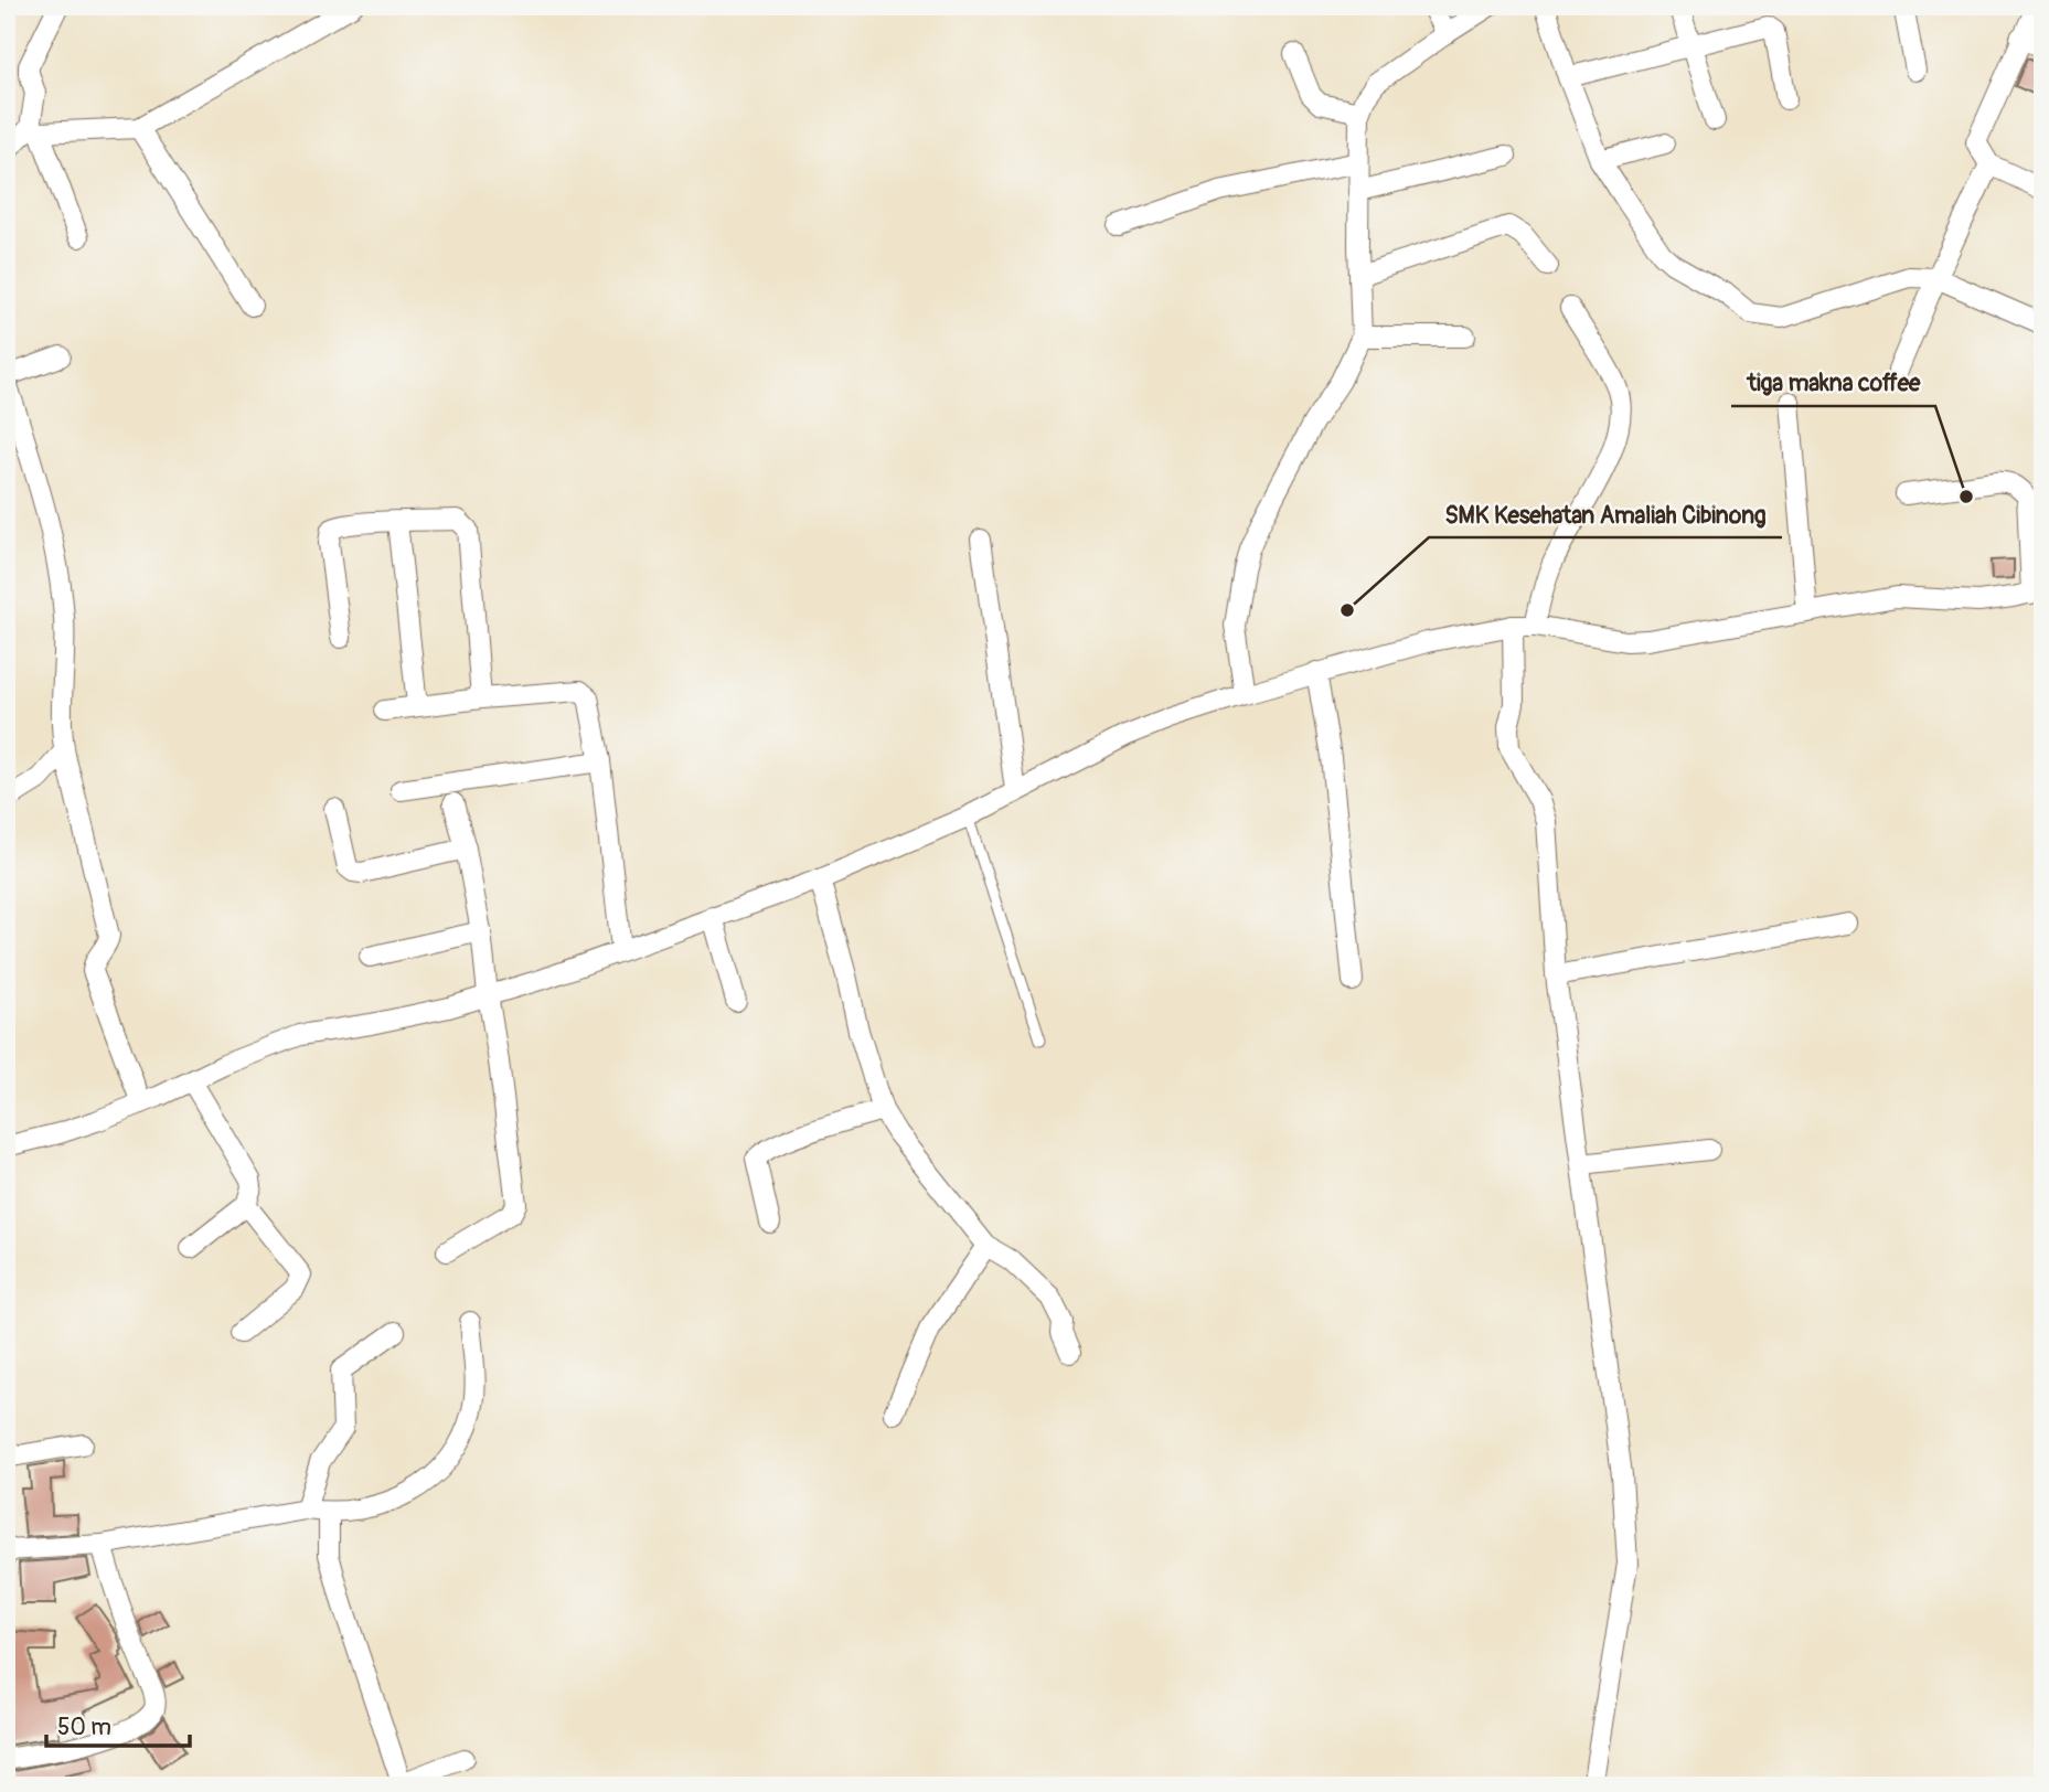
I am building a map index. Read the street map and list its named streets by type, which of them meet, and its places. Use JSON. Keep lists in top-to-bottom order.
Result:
{
  "places": ["tiga makna coffee", "SMK Kesehatan Amaliah Cibinong"],
  "scale_bar": "50 m"
}
